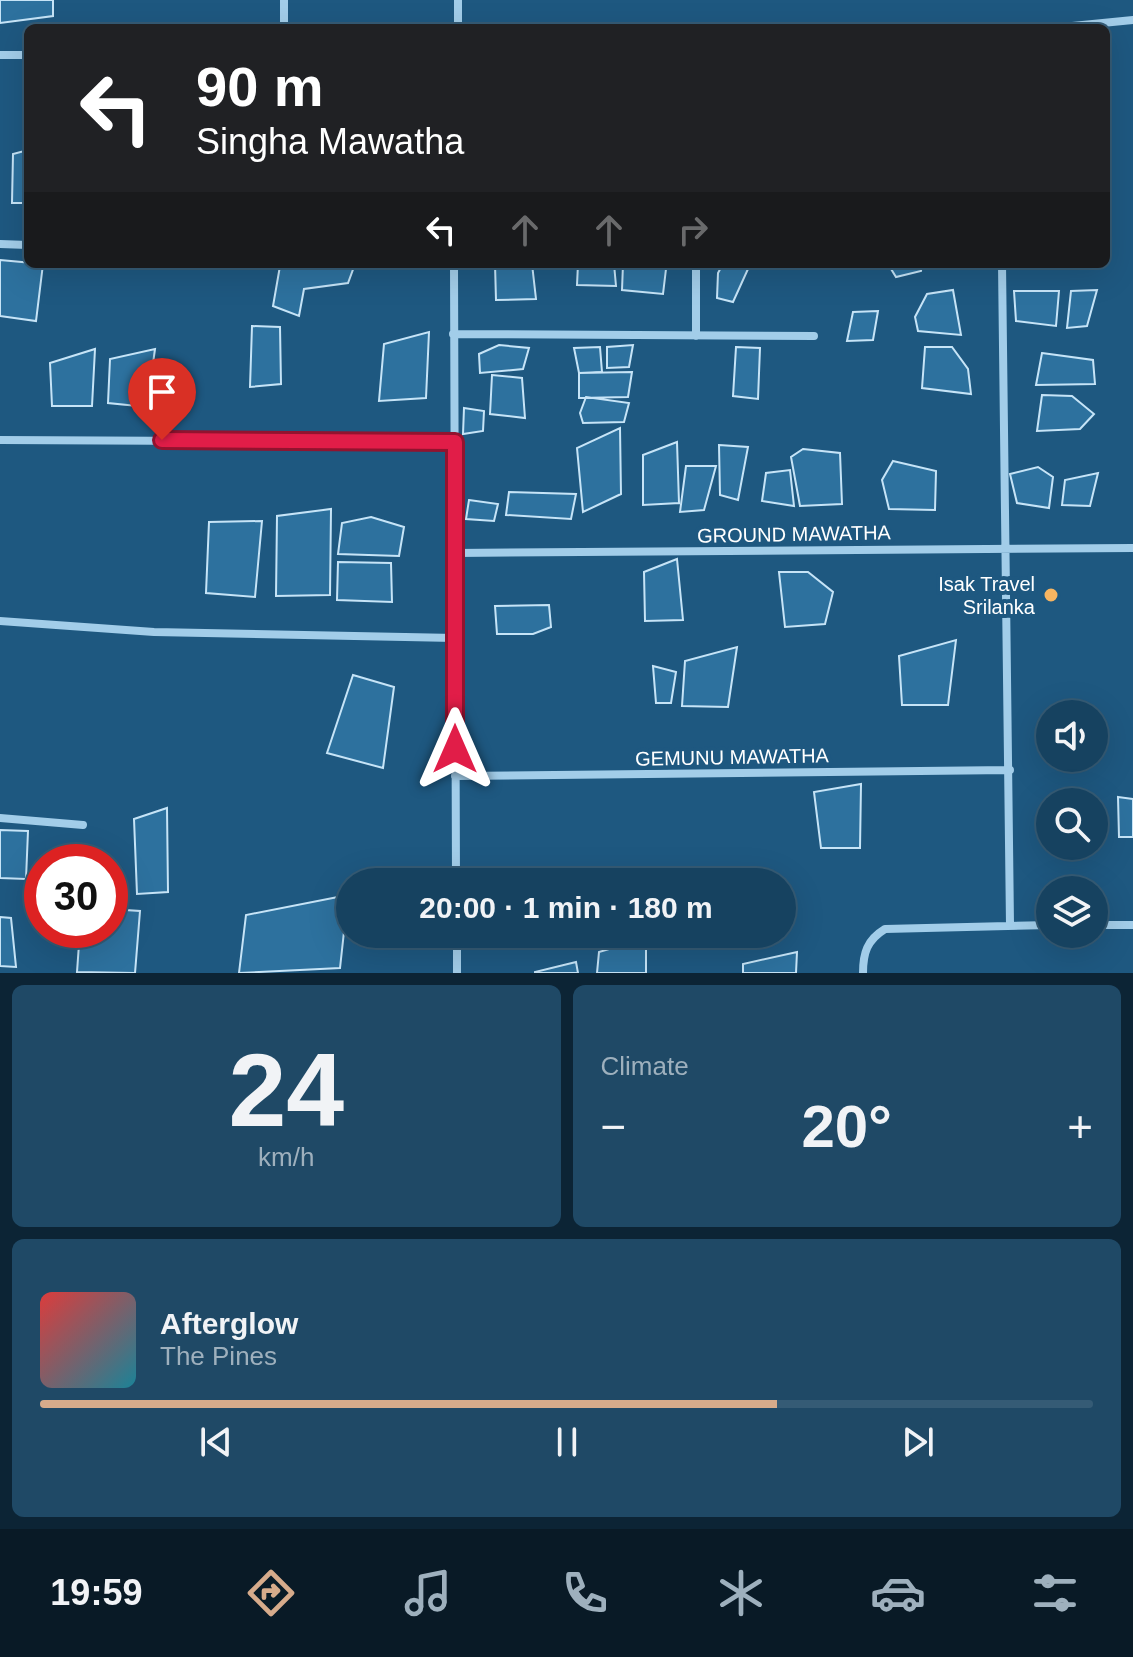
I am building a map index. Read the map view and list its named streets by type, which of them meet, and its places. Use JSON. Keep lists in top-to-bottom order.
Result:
{
  "streets": {
    "street": ["GROUND MAWATHA", "GEMUNU MAWATHA"]
  },
  "places": ["Isak Travel Srilanka"],
  "page": {
    "turn": ["90 m", "Singha Mawatha"],
    "limit": "30",
    "trip": "20:00 · 1 min · 180 m",
    "tile": [
      ["24", "km/h"],
      "Climate"
    ],
    "heat": ["−", "20°", "+"],
    "song": ["Afterglow", "The Pines"],
    "tabs": "19:59"
  }
}
